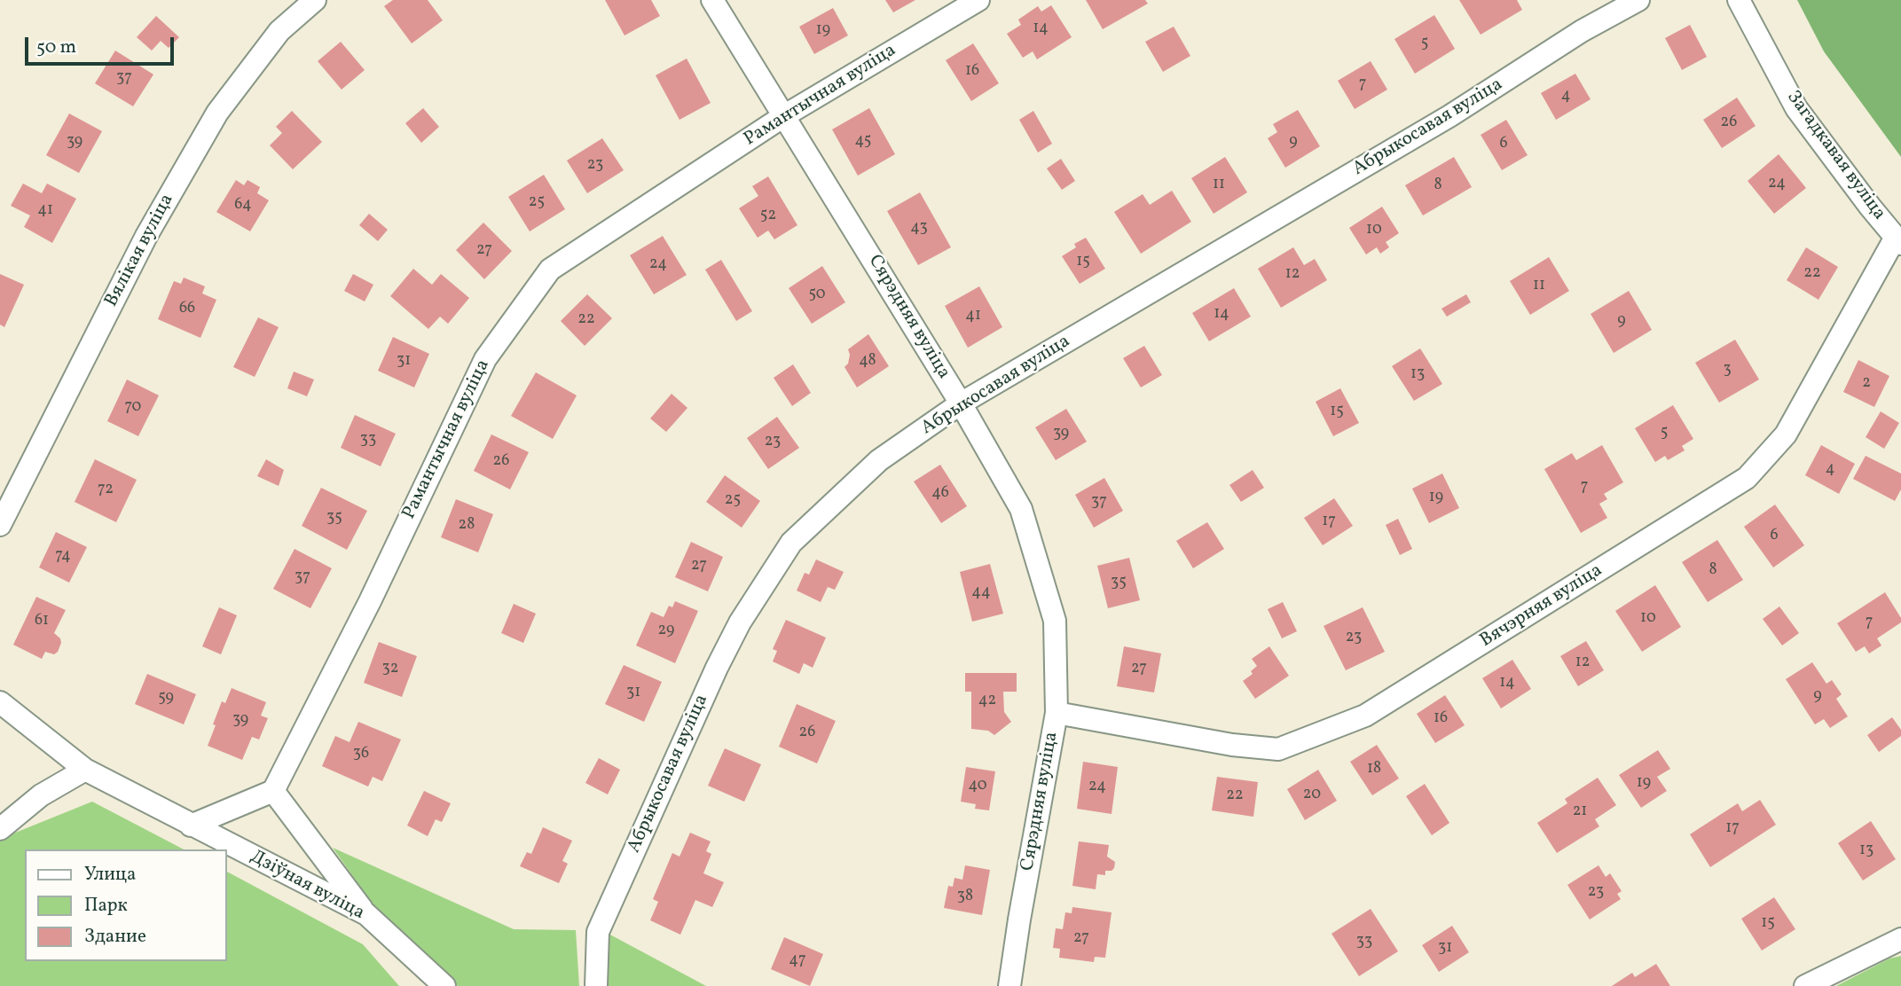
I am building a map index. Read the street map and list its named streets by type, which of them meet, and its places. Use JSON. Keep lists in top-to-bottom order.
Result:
{
  "streets": {
    "street": [
      "Рамантычная вуліца",
      "Абрыкосавая вуліца",
      "Загадкавая вуліца",
      "Вялікая вуліца",
      "Сярэдняя вуліца",
      "Вячэрняя вуліца",
      "Дзіўная вуліца"
    ]
  },
  "crossings": [
    ["Рамантычная вуліца", "Сярэдняя вуліца"],
    ["Абрыкосавая вуліца", "Сярэдняя вуліца"],
    ["Загадкавая вуліца", "Вячэрняя вуліца"],
    ["Сярэдняя вуліца", "Вячэрняя вуліца"]
  ],
  "house_numbers": [
    "14",
    "19",
    "5",
    "16",
    "37",
    "7",
    "4",
    "26",
    "45",
    "39",
    "9",
    "6",
    "23",
    "24",
    "11",
    "8",
    "25",
    "64",
    "41",
    "52",
    "43",
    "10",
    "27",
    "15",
    "24",
    "22",
    "12",
    "11",
    "50",
    "66",
    "14",
    "41",
    "22",
    "9",
    "31",
    "48",
    "3",
    "13",
    "2",
    "70",
    "15",
    "5",
    "39",
    "33",
    "23",
    "26",
    "4",
    "7",
    "72",
    "46",
    "19",
    "25",
    "37",
    "35",
    "17",
    "28",
    "6",
    "74",
    "27",
    "8",
    "37",
    "35",
    "44",
    "10",
    "61",
    "7",
    "29",
    "23",
    "12",
    "32",
    "27",
    "14",
    "31",
    "9",
    "59",
    "42",
    "16",
    "39",
    "26",
    "36",
    "18",
    "19",
    "40",
    "24",
    "20",
    "22",
    "21",
    "17",
    "13",
    "23",
    "38",
    "15",
    "27",
    "33",
    "31",
    "47"
  ],
  "legend": ["Улица", "Парк", "Здание"],
  "scale_bar": "50 m"
}
